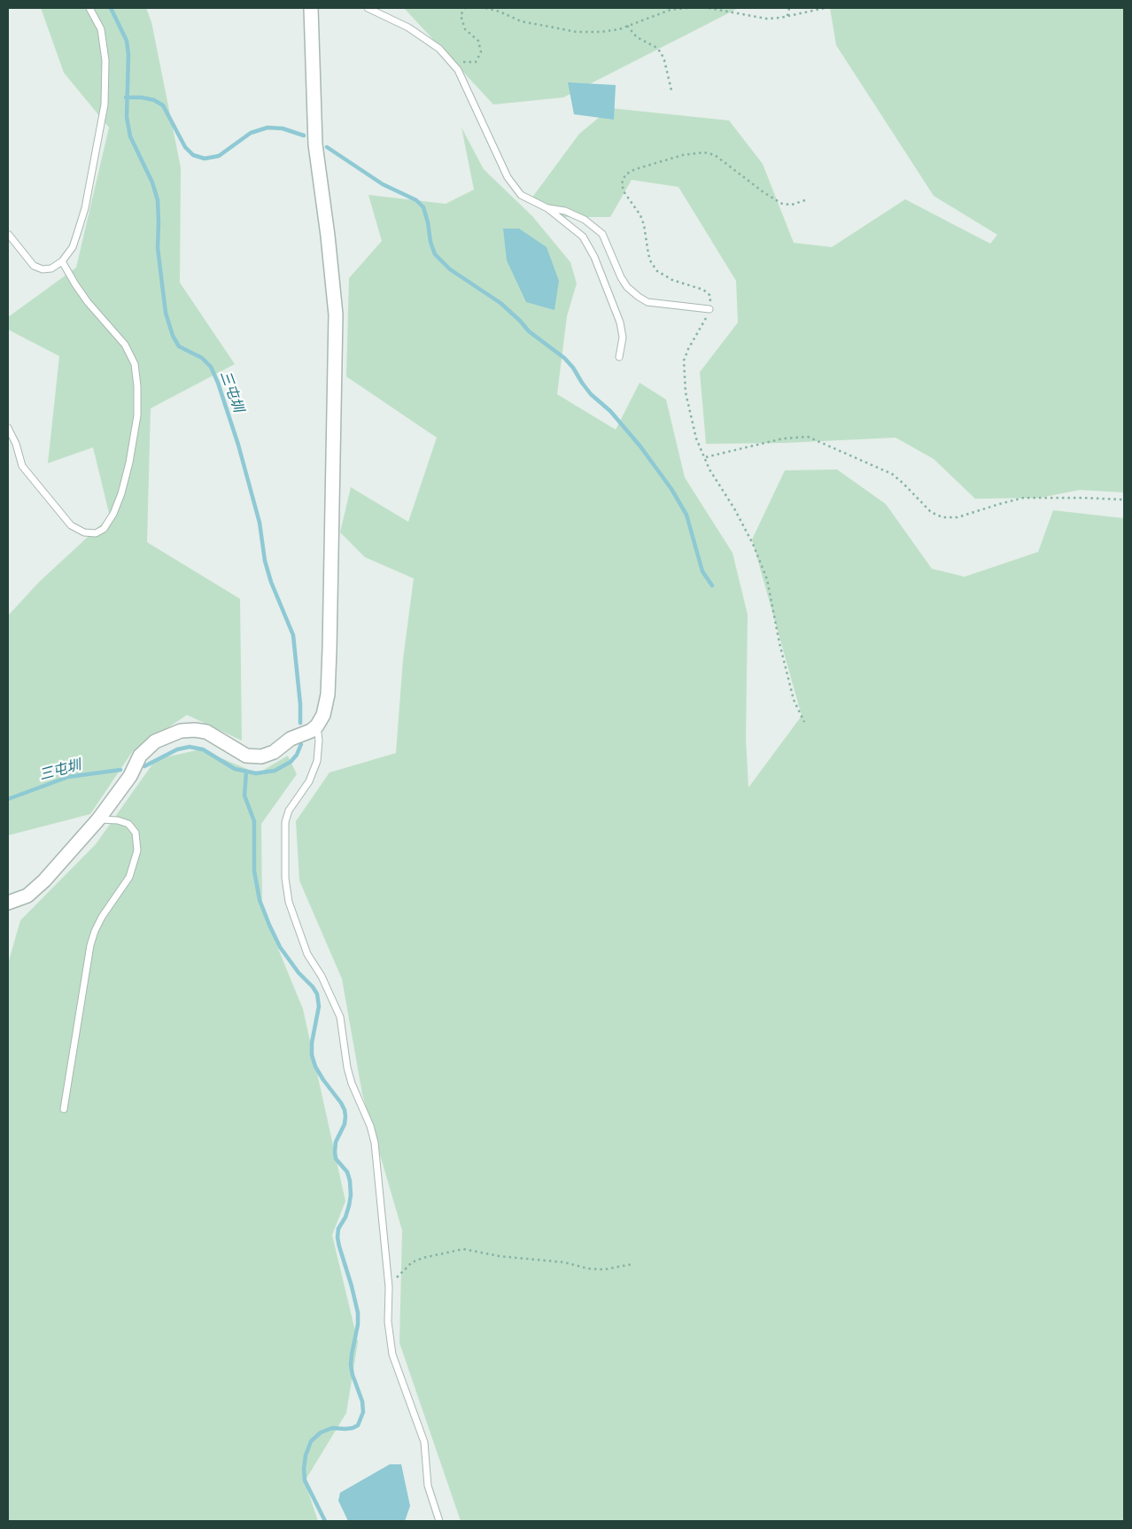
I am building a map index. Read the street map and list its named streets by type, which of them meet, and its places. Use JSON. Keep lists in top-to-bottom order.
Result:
{
  "water": ["三屯圳"]
}
